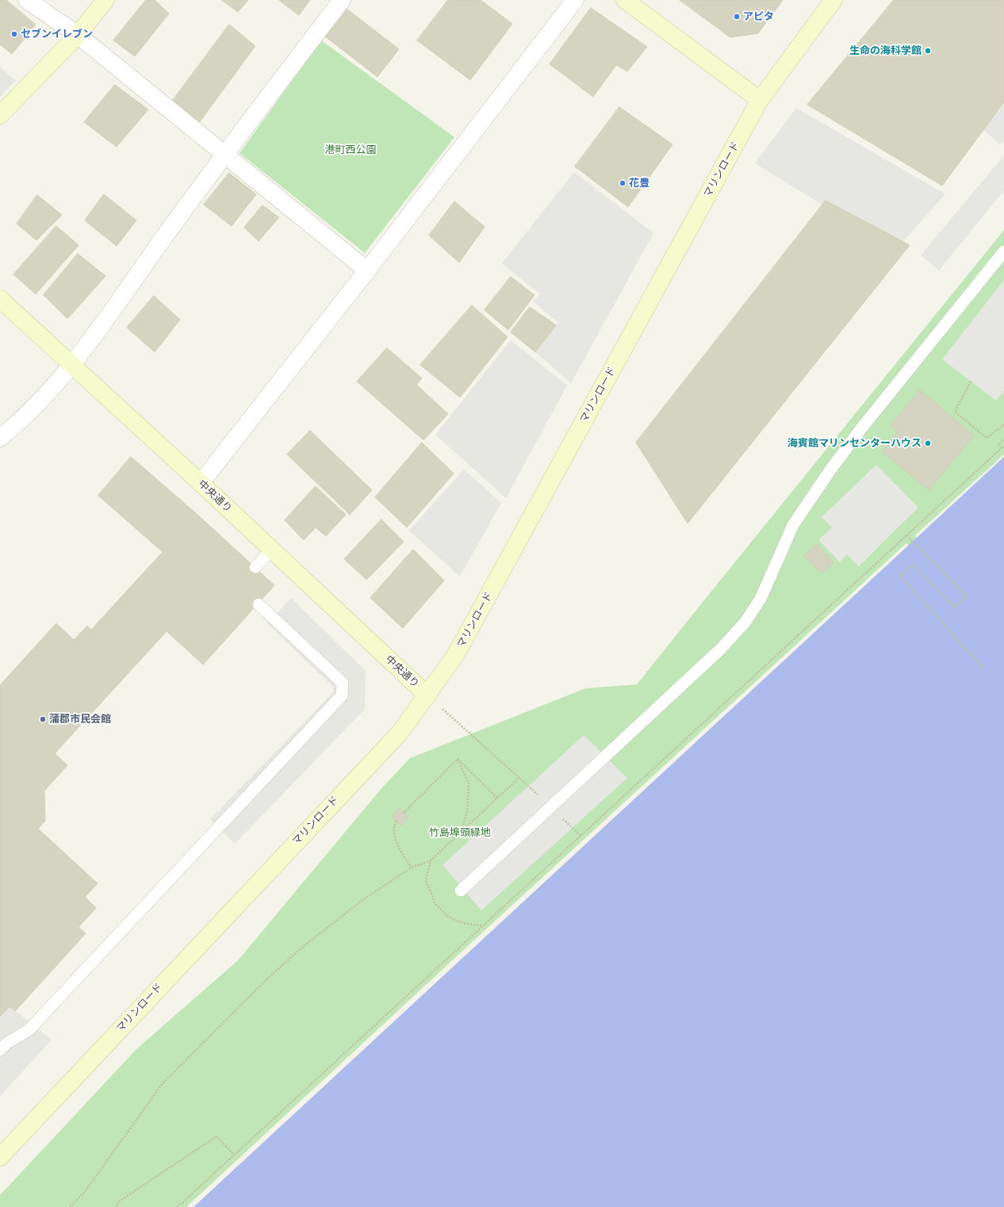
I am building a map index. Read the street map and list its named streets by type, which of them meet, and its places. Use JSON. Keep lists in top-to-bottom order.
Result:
{
  "streets": {
    "street": ["マリンロード", "中央通り"]
  },
  "crossings": [
    ["マリンロード", "中央通り"]
  ],
  "parks": ["港町西公園", "竹島埠頭緑地"],
  "places": [
    "アピタ",
    "セブンイレブン",
    "生命の海科学館",
    "花豊",
    "海賓館マリンセンターハウス",
    "蒲郡市民会館"
  ]
}
